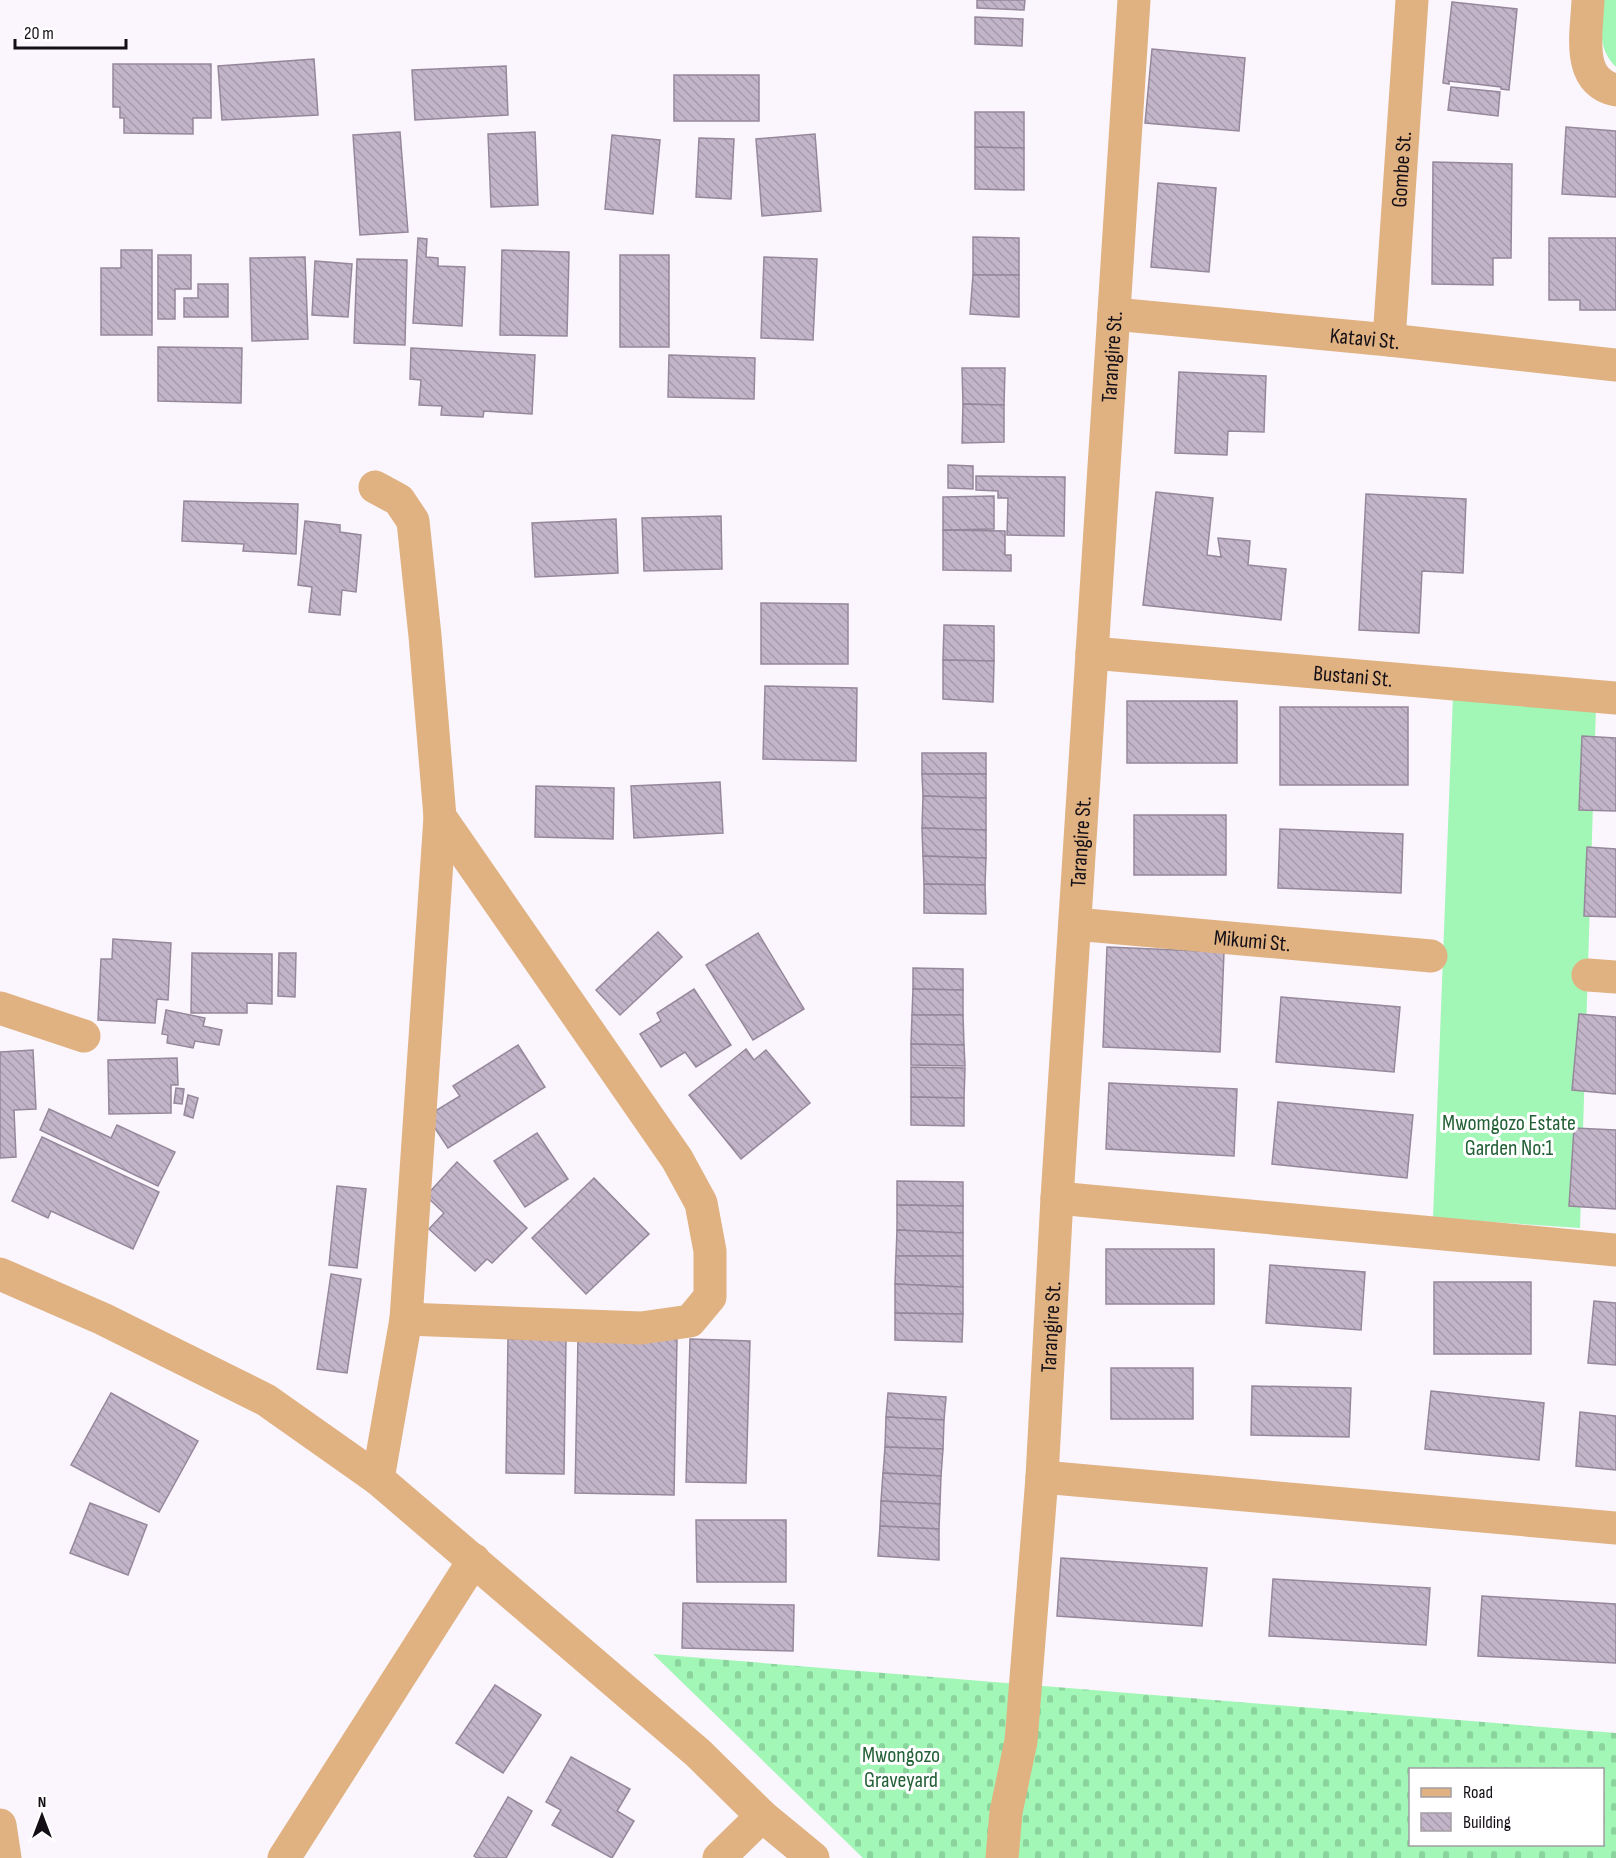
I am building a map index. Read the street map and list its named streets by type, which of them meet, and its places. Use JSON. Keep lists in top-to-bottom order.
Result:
{
  "streets": {
    "street": [
      "Gombe St.",
      "Katavi St.",
      "Tarangire St.",
      "Bustani St.",
      "Mikumi St."
    ]
  },
  "crossings": [
    ["Gombe St.", "Katavi St."],
    ["Katavi St.", "Tarangire St."],
    ["Tarangire St.", "Bustani St."],
    ["Tarangire St.", "Mikumi St."]
  ],
  "parks": ["Mwomgozo Estate Garden No:1", "Mwongozo Graveyard"],
  "legend": ["Road", "Building"],
  "scale_bar": "20 m",
  "north": "top"
}
